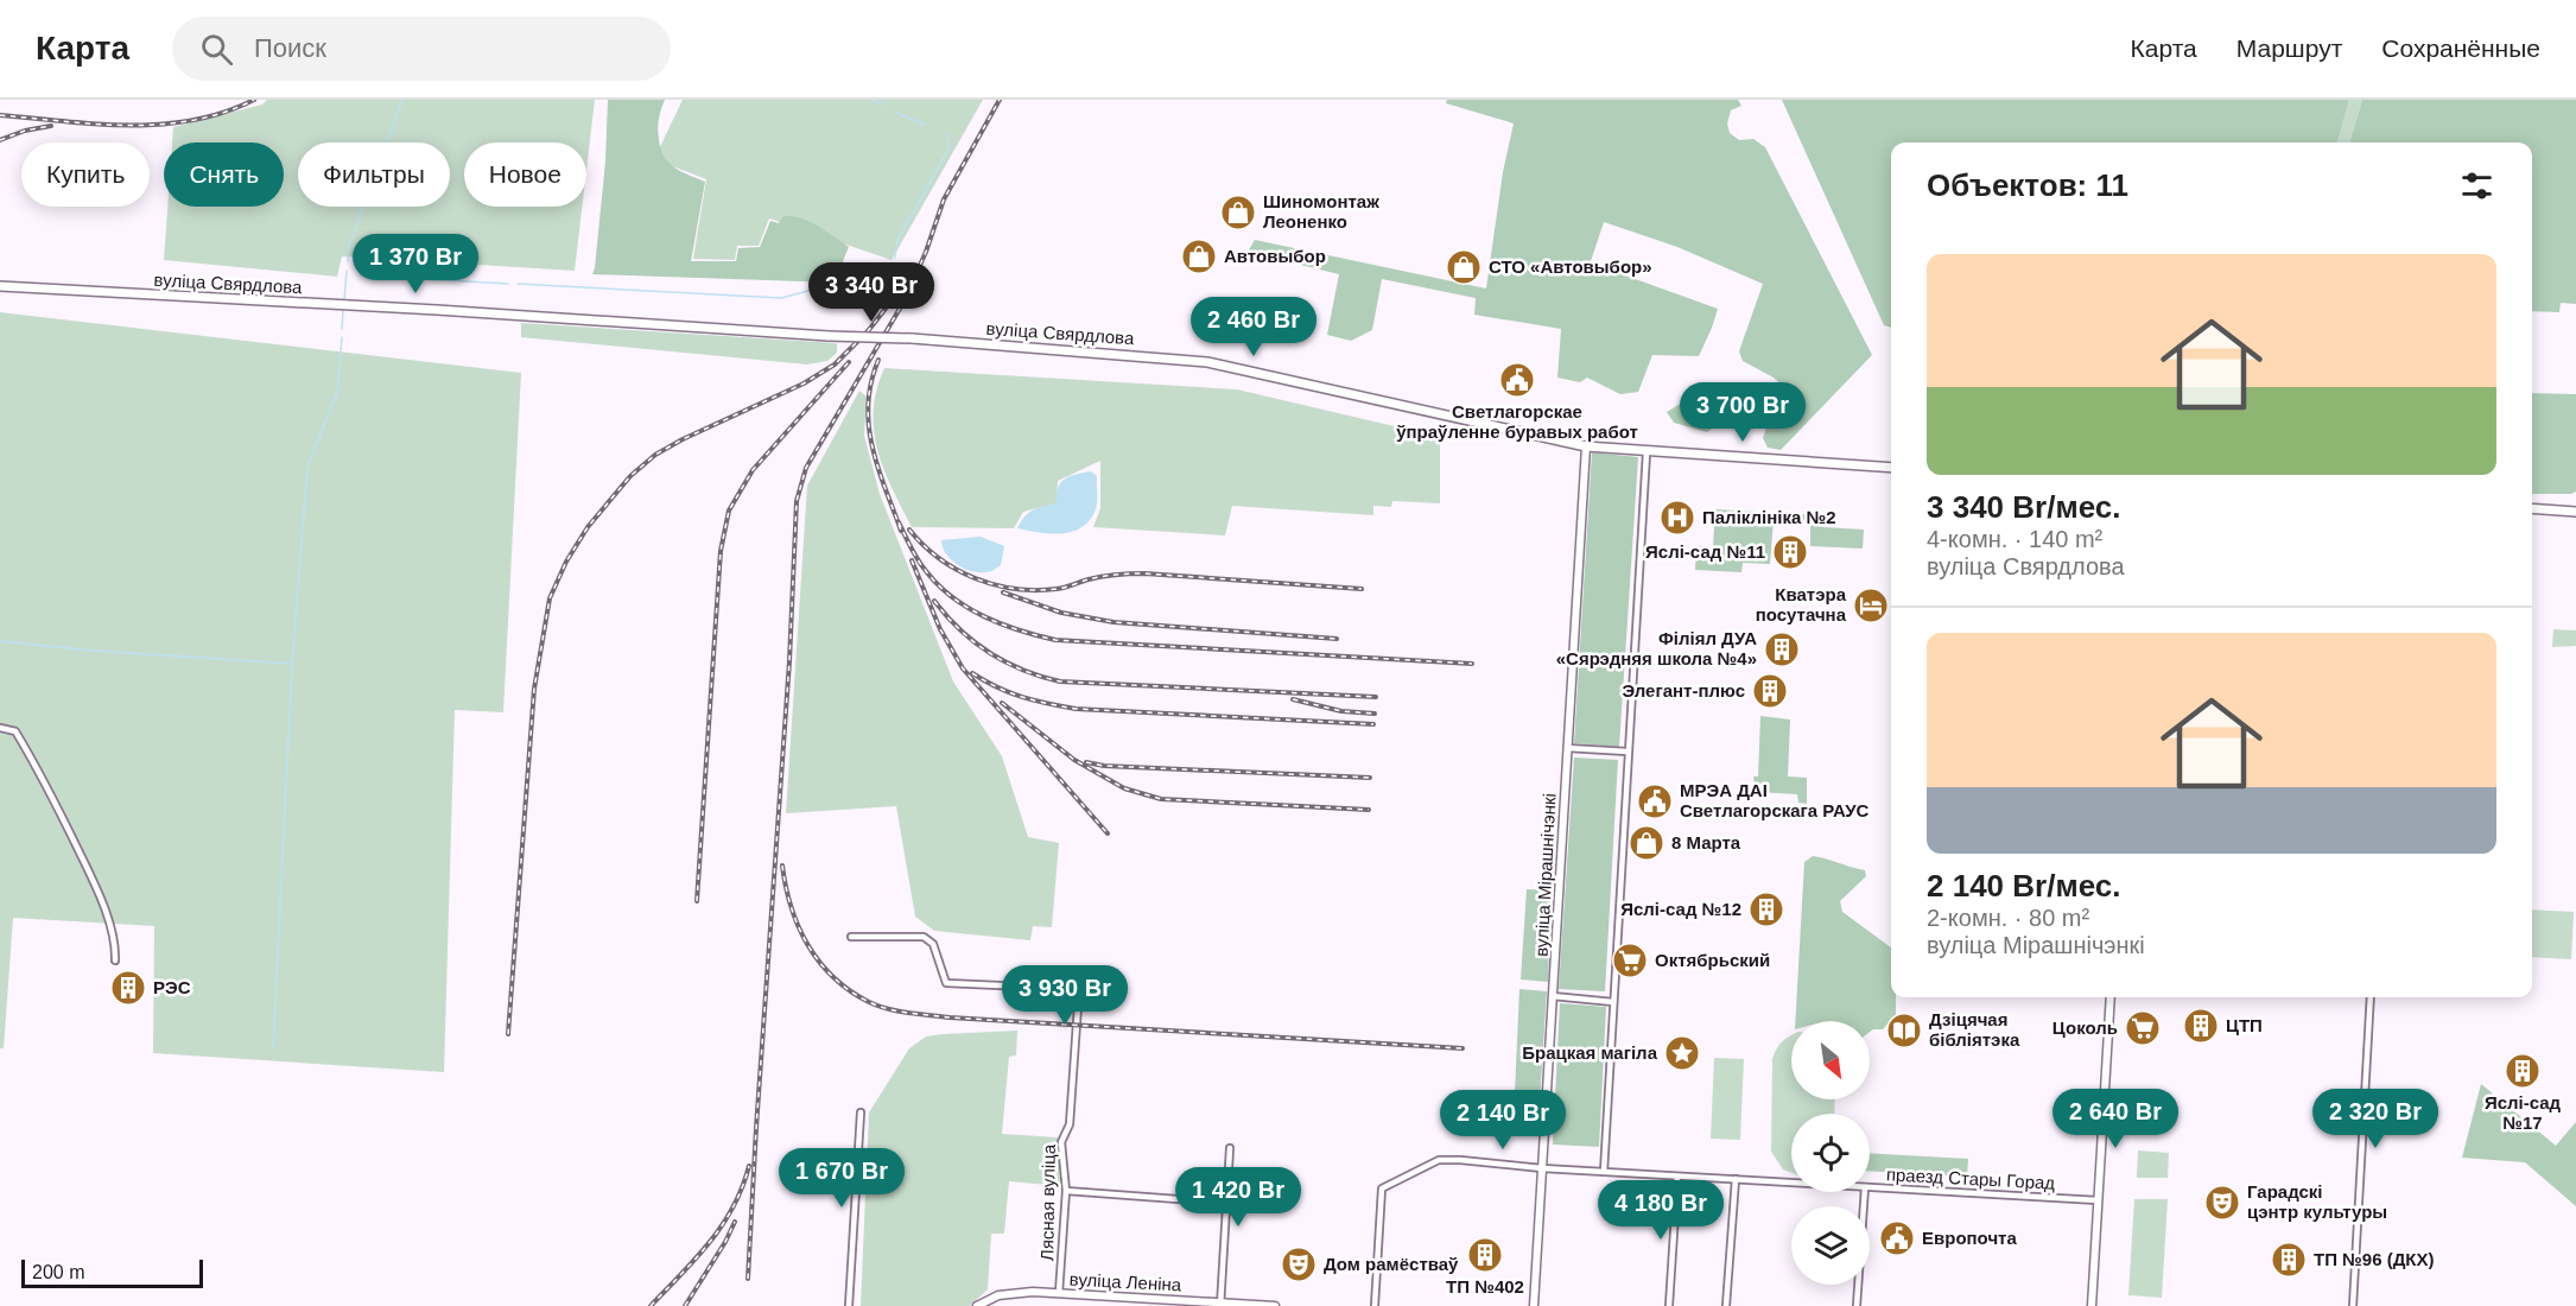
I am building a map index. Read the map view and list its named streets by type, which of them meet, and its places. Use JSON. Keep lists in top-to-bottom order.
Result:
{
  "streets": {
    "main road": ["вуліца Свярдлова"],
    "street": [
      "вуліца Мірашнічэнкі",
      "праезд Стары Горад",
      "Лясная вуліца",
      "вуліца Леніна"
    ]
  },
  "crossings": [
    ["вуліца Свярдлова", "вуліца Мірашнічэнкі"],
    ["вуліца Мірашнічэнкі", "праезд Стары Горад"],
    ["Лясная вуліца", "вуліца Леніна"]
  ],
  "places": {
    "shop": [
      "Шиномонтаж Леоненко",
      "Автовыбор",
      "СТО «Автовыбор»",
      "8 Марта"
    ],
    "public building": ["Светлагорскае ўпраўленне буравых работ", "МРЭА ДАІ Светлагорскага РАУС", "Европочта"],
    "hospital": ["Паліклініка №2"],
    "building": [
      "Яслі-сад №11",
      "Філіял ДУА «Сярэдняя школа №4»",
      "Элегант-плюс",
      "Яслі-сад №12",
      "РЭС",
      "ЦТП",
      "Яслі-сад №17",
      "ТП №402",
      "ТП №96 (ДКХ)"
    ],
    "hotel": ["Кватэра посутачна"],
    "supermarket": ["Октябрьский", "Цоколь"],
    "library": ["Дзіцячая бібліятэка"],
    "place": ["Брацкая магіла"],
    "theatre": ["Гарадскі цэнтр культуры", "Дом рамёстваў"]
  },
  "scale_bar": "200 m",
  "north": "bottom right",
  "page": {
    "header": "Карта",
    "search": "Поиск",
    "nav": ["Карта", "Маршрут", "Сохранённые"],
    "chip": [
      "Купить",
      "Снять",
      "Фильтры",
      "Новое"
    ],
    "heading": "Объектов: 11",
    "list": [
      {
        "name": "3 340 Br/мес.",
        "note": "4-комн. · 140 m² · вуліца Свярдлова"
      },
      {
        "name": "2 140 Br/мес.",
        "note": "2-комн. · 80 m² · вуліца Мірашнічэнкі"
      }
    ],
    "price": [
      "1 370 Br",
      "3 340 Br",
      "2 460 Br",
      "3 700 Br",
      "3 930 Br",
      "2 640 Br",
      "2 320 Br",
      "2 140 Br",
      "1 670 Br",
      "1 420 Br",
      "4 180 Br"
    ],
    "scale": "200 m"
  }
}
